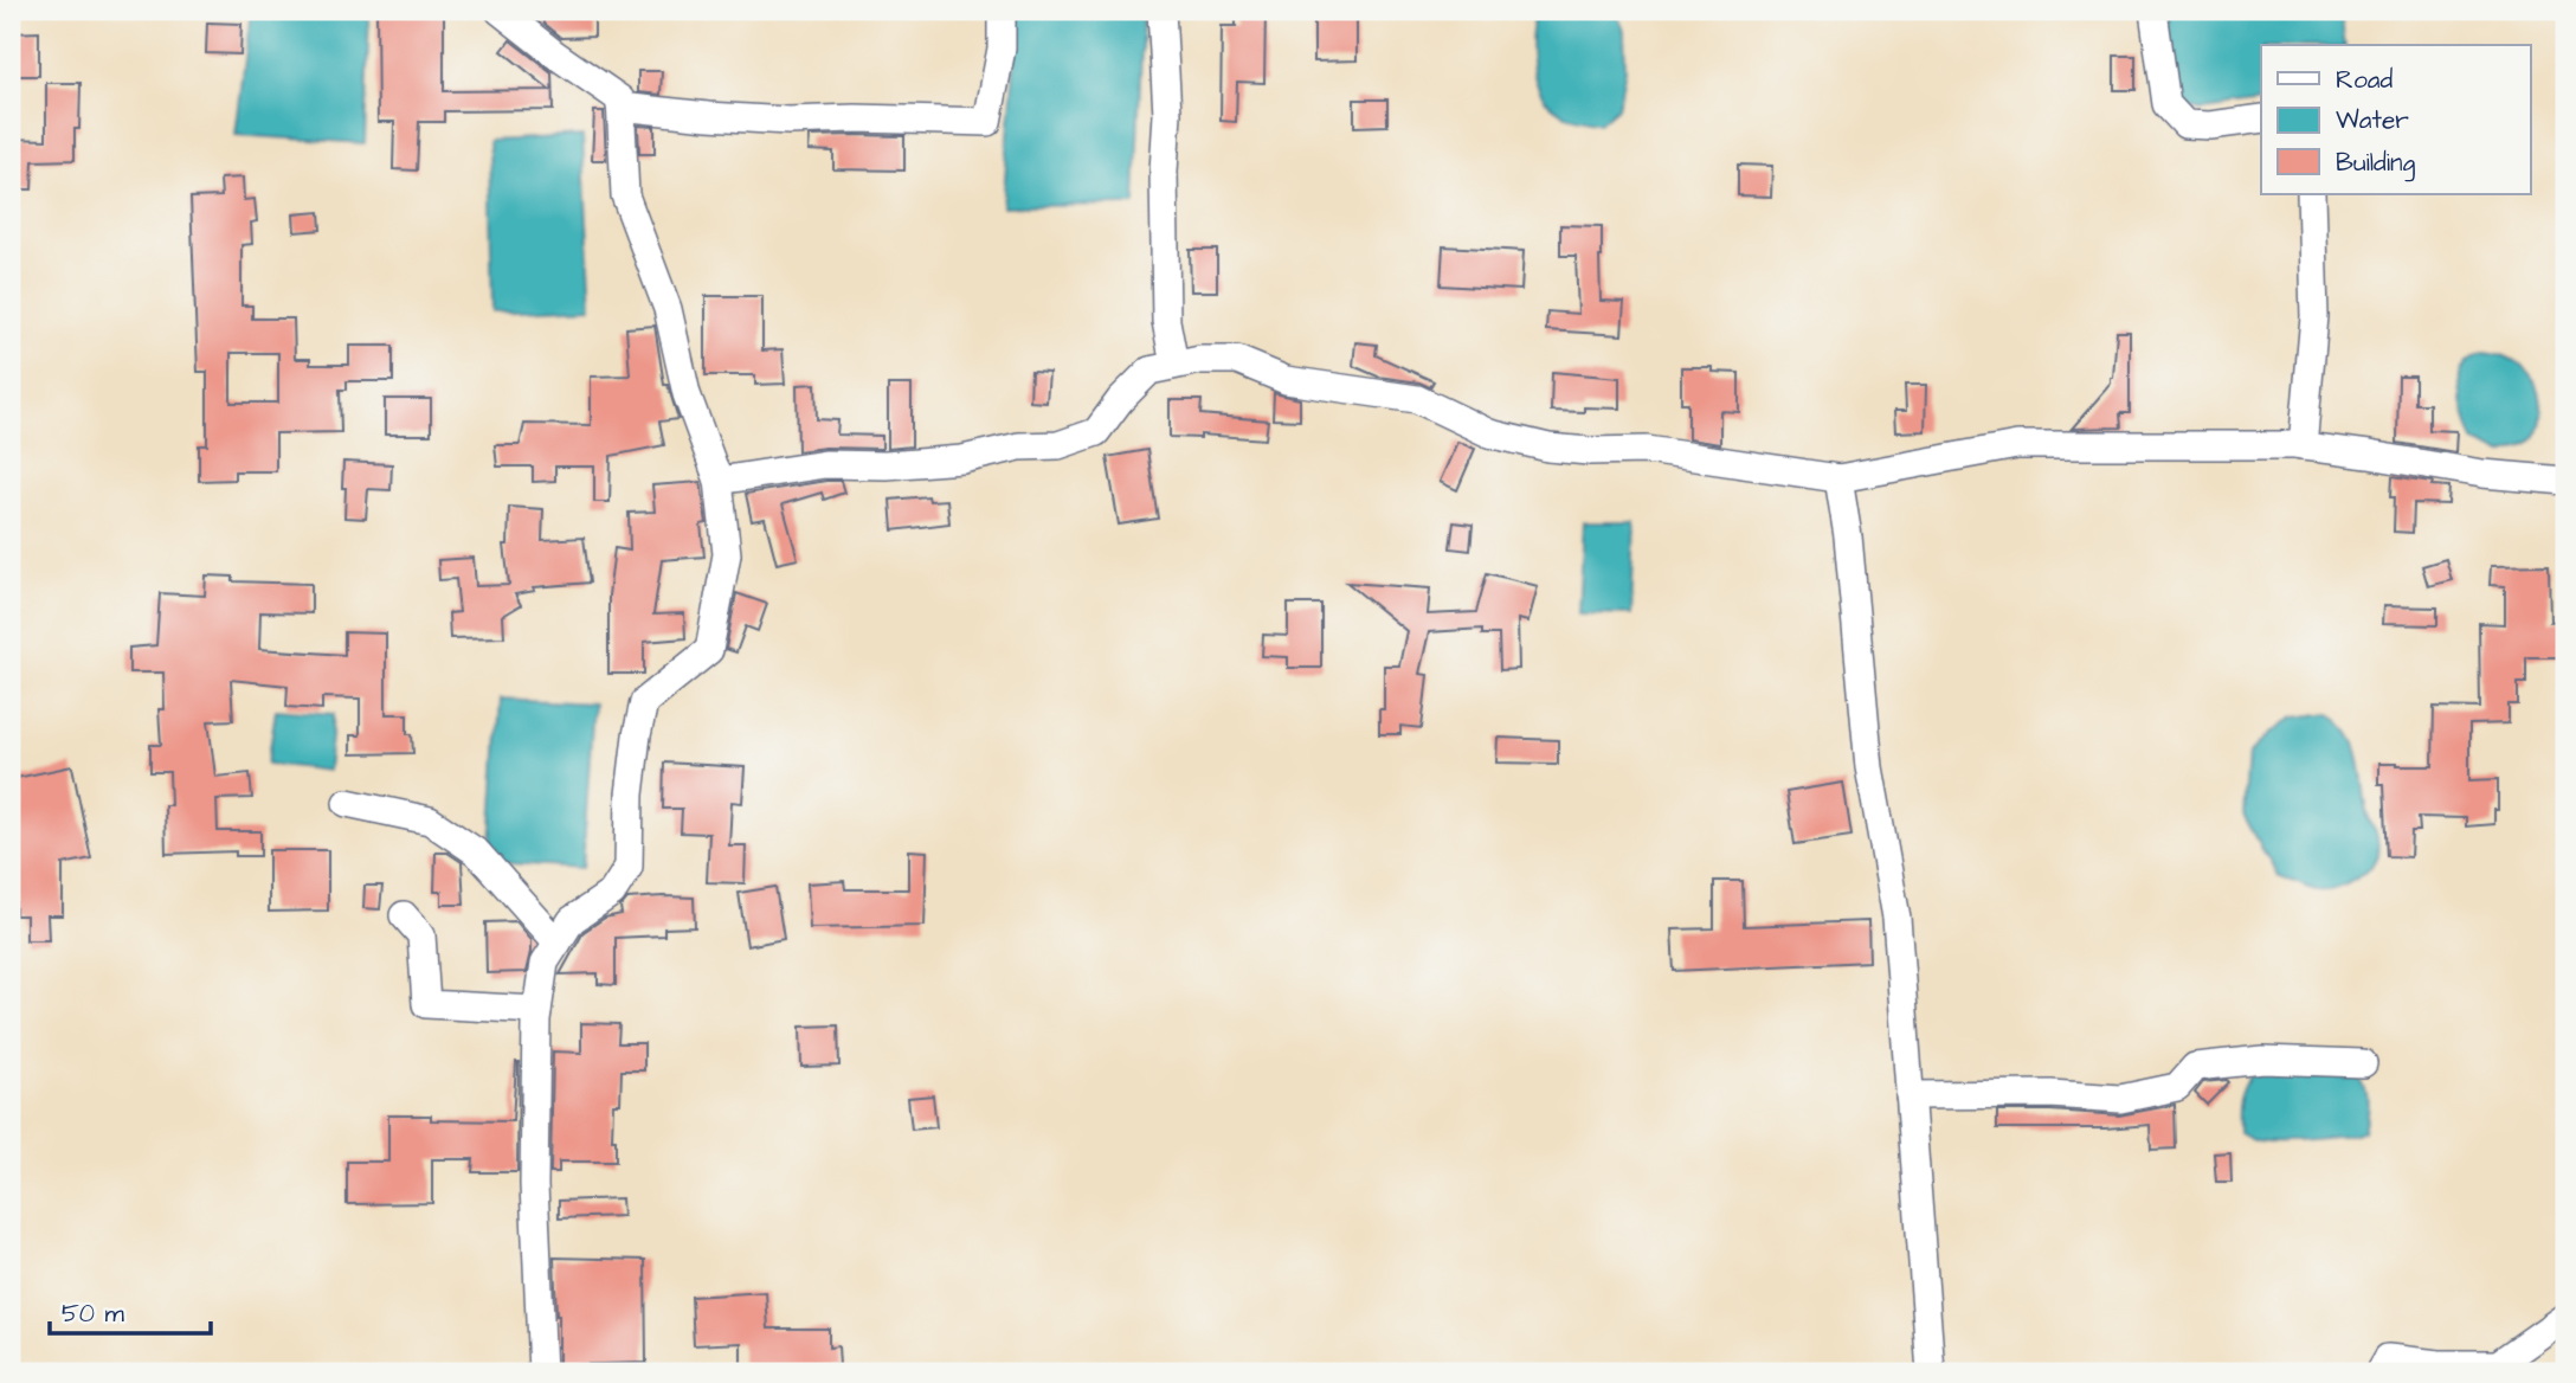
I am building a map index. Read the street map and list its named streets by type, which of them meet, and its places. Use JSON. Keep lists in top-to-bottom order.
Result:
{
  "legend": ["Road", "Water", "Building"],
  "scale_bar": "50 m"
}
